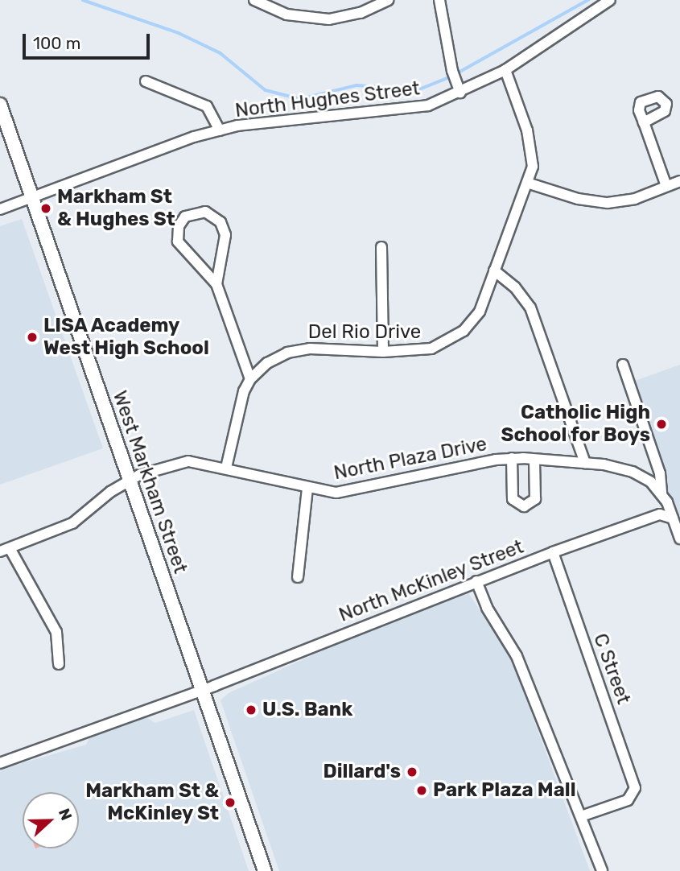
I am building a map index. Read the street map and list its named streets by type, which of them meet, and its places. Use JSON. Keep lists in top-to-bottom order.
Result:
{
  "streets": {
    "main road": ["West Markham Street"],
    "street": [
      "North Hughes Street",
      "Del Rio Drive",
      "North Plaza Drive",
      "North McKinley Street",
      "C Street"
    ]
  },
  "crossings": [
    ["North Hughes Street", "Del Rio Drive"],
    ["North Hughes Street", "West Markham Street"],
    ["Del Rio Drive", "North Plaza Drive"],
    ["North Plaza Drive", "West Markham Street"],
    ["West Markham Street", "North McKinley Street"],
    ["North McKinley Street", "C Street"]
  ],
  "places": [
    "Markham St & Hughes St",
    "LISA Academy West High School",
    "Catholic High School for Boys",
    "U.S. Bank",
    "Dillard's",
    "Park Plaza Mall",
    "Markham St & McKinley St"
  ],
  "scale_bar": "100 m",
  "north": "right"
}
